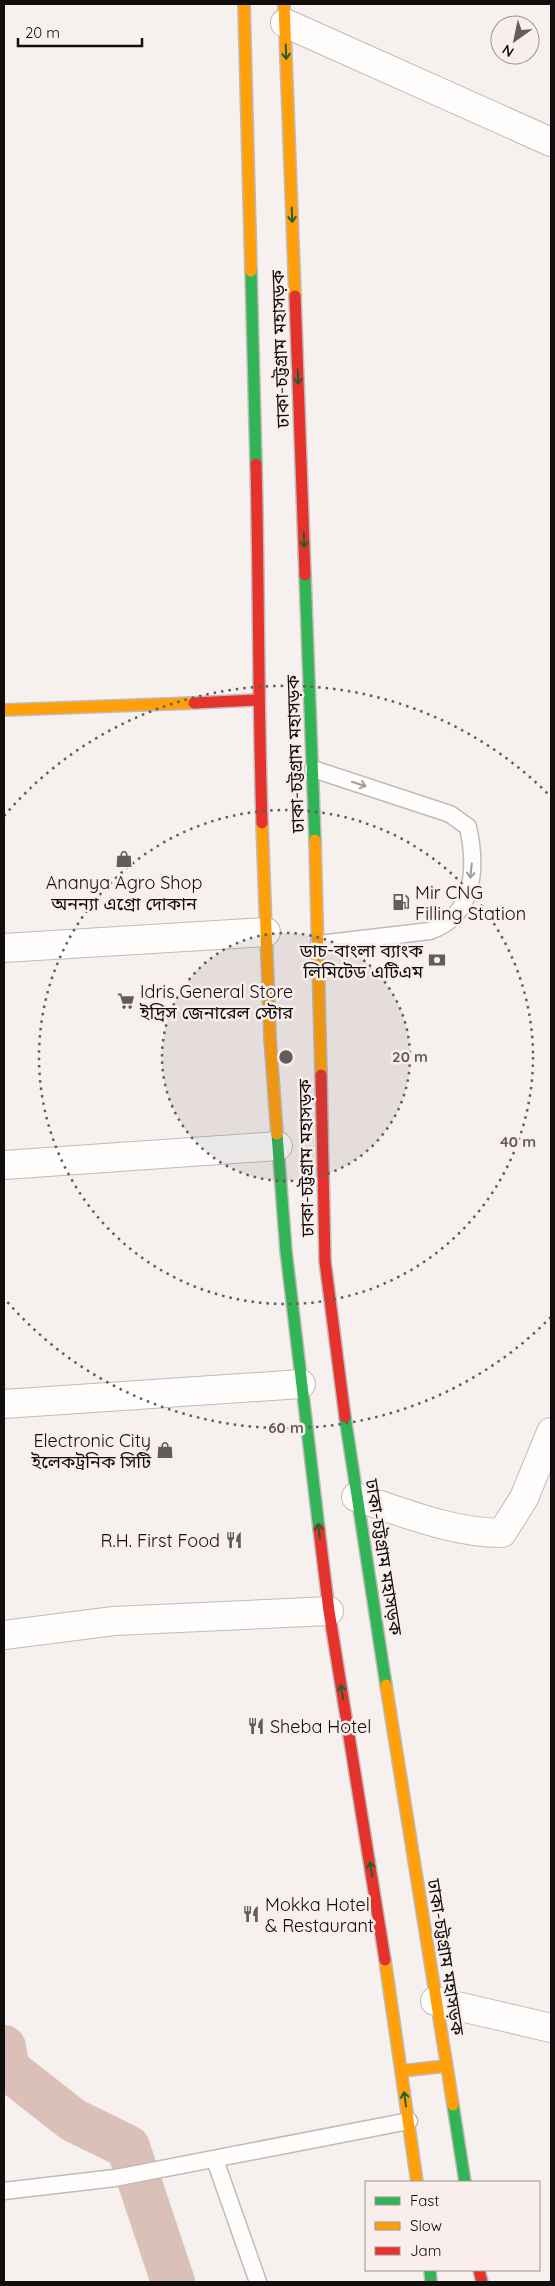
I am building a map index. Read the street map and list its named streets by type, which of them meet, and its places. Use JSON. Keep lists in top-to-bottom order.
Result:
{
  "streets": {
    "main road": ["ঢাকা-চট্টগ্রাম মহাসড়ক"]
  },
  "places": {
    "shop": ["Ananya Agro Shop অনন্যা এগ্রো দোকান", "Electronic City ইলেকট্রনিক সিটি"],
    "fuel station": ["Mir CNG Filling Station"],
    "bank": ["ডাচ-বাংলা ব্যাংক লিমিটেড এটিএম"],
    "supermarket": ["Idris General Store ইদ্রিস জেনারেল স্টোর"],
    "restaurant": ["R.H. First Food", "Sheba Hotel", "Mokka Hotel & Restaurant"]
  },
  "legend": ["Fast", "Slow", "Jam"],
  "scale_bar": "20 m",
  "north": "bottom left",
  "rings": ["20 m", "40 m", "60 m"]
}
